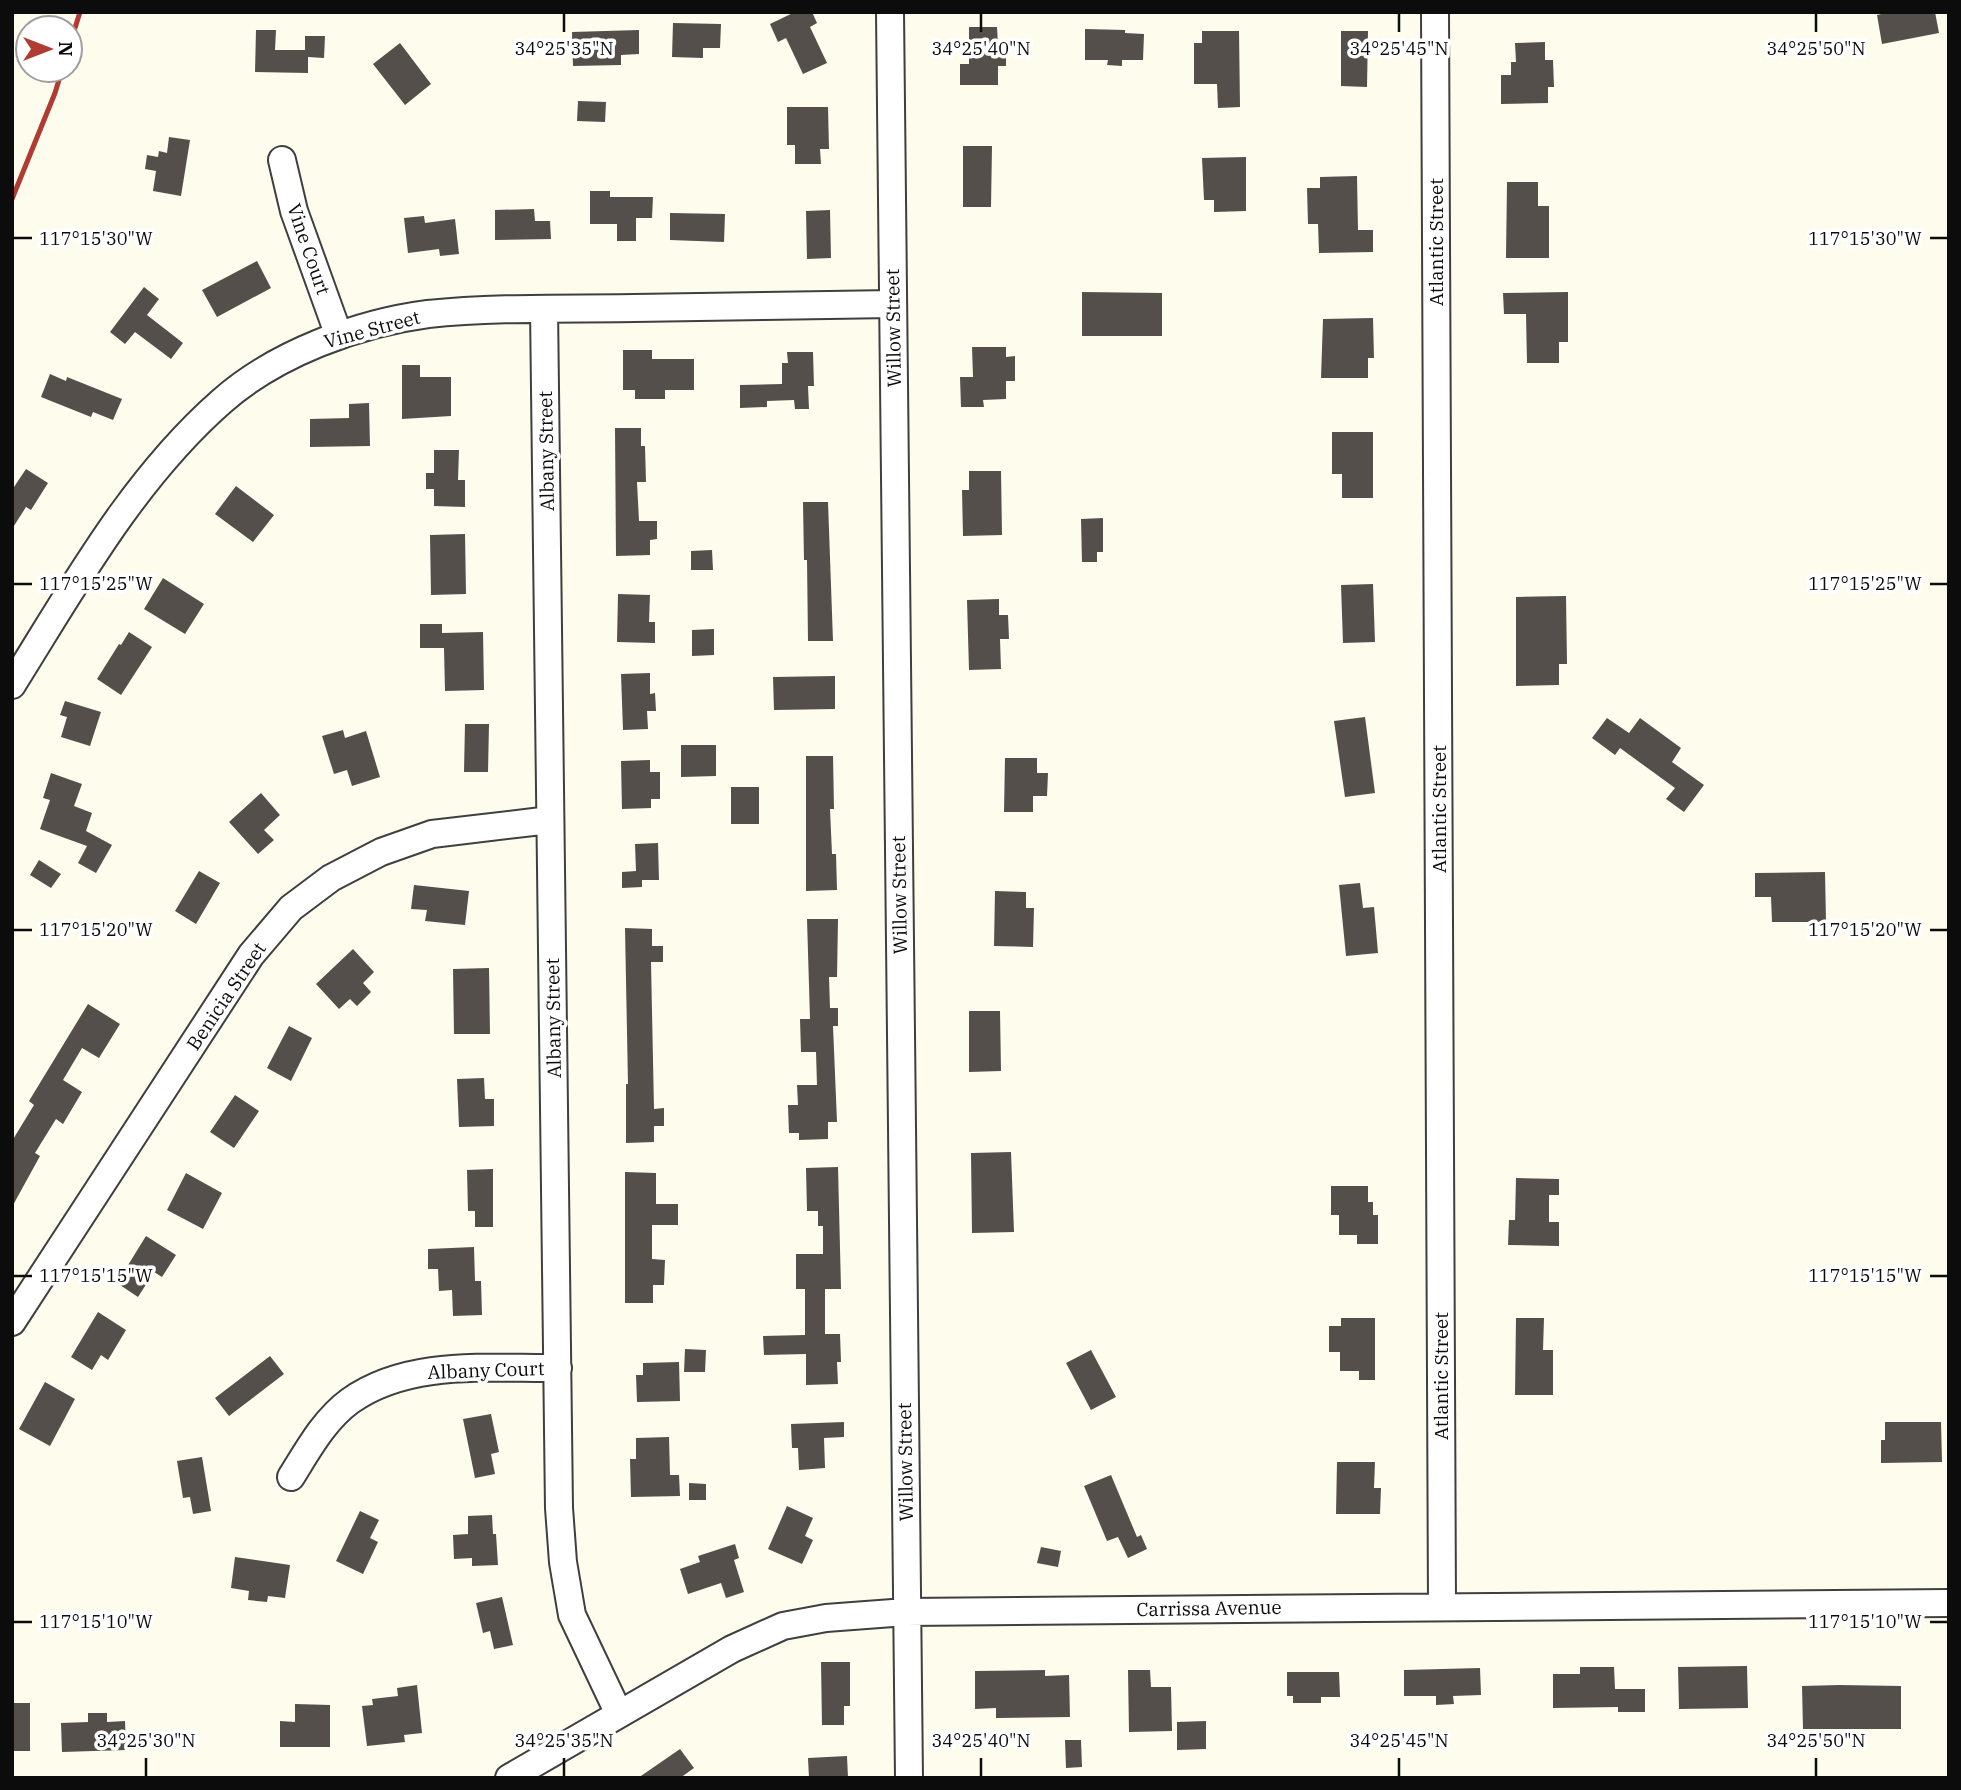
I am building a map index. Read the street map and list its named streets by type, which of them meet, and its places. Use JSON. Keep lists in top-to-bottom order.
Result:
{
  "streets": {
    "street": [
      "Atlantic Street",
      "Vine Court",
      "Willow Street",
      "Vine Street",
      "Albany Street",
      "Benicia Street",
      "Albany Court",
      "Carrissa Avenue"
    ]
  },
  "crossings": [
    ["Atlantic Street", "Carrissa Avenue"],
    ["Vine Court", "Vine Street"],
    ["Willow Street", "Vine Street"],
    ["Willow Street", "Carrissa Avenue"],
    ["Vine Street", "Albany Street"],
    ["Albany Street", "Benicia Street"],
    ["Albany Street", "Albany Court"],
    ["Albany Street", "Carrissa Avenue"]
  ],
  "north": "right",
  "coordinates": [
    "34°25'35\"N",
    "34°25'40\"N",
    "34°25'45\"N",
    "34°25'50\"N",
    "117°15'30\"W",
    "117°15'25\"W",
    "117°15'20\"W",
    "117°15'15\"W",
    "117°15'10\"W",
    "34°25'30\"N"
  ]
}
